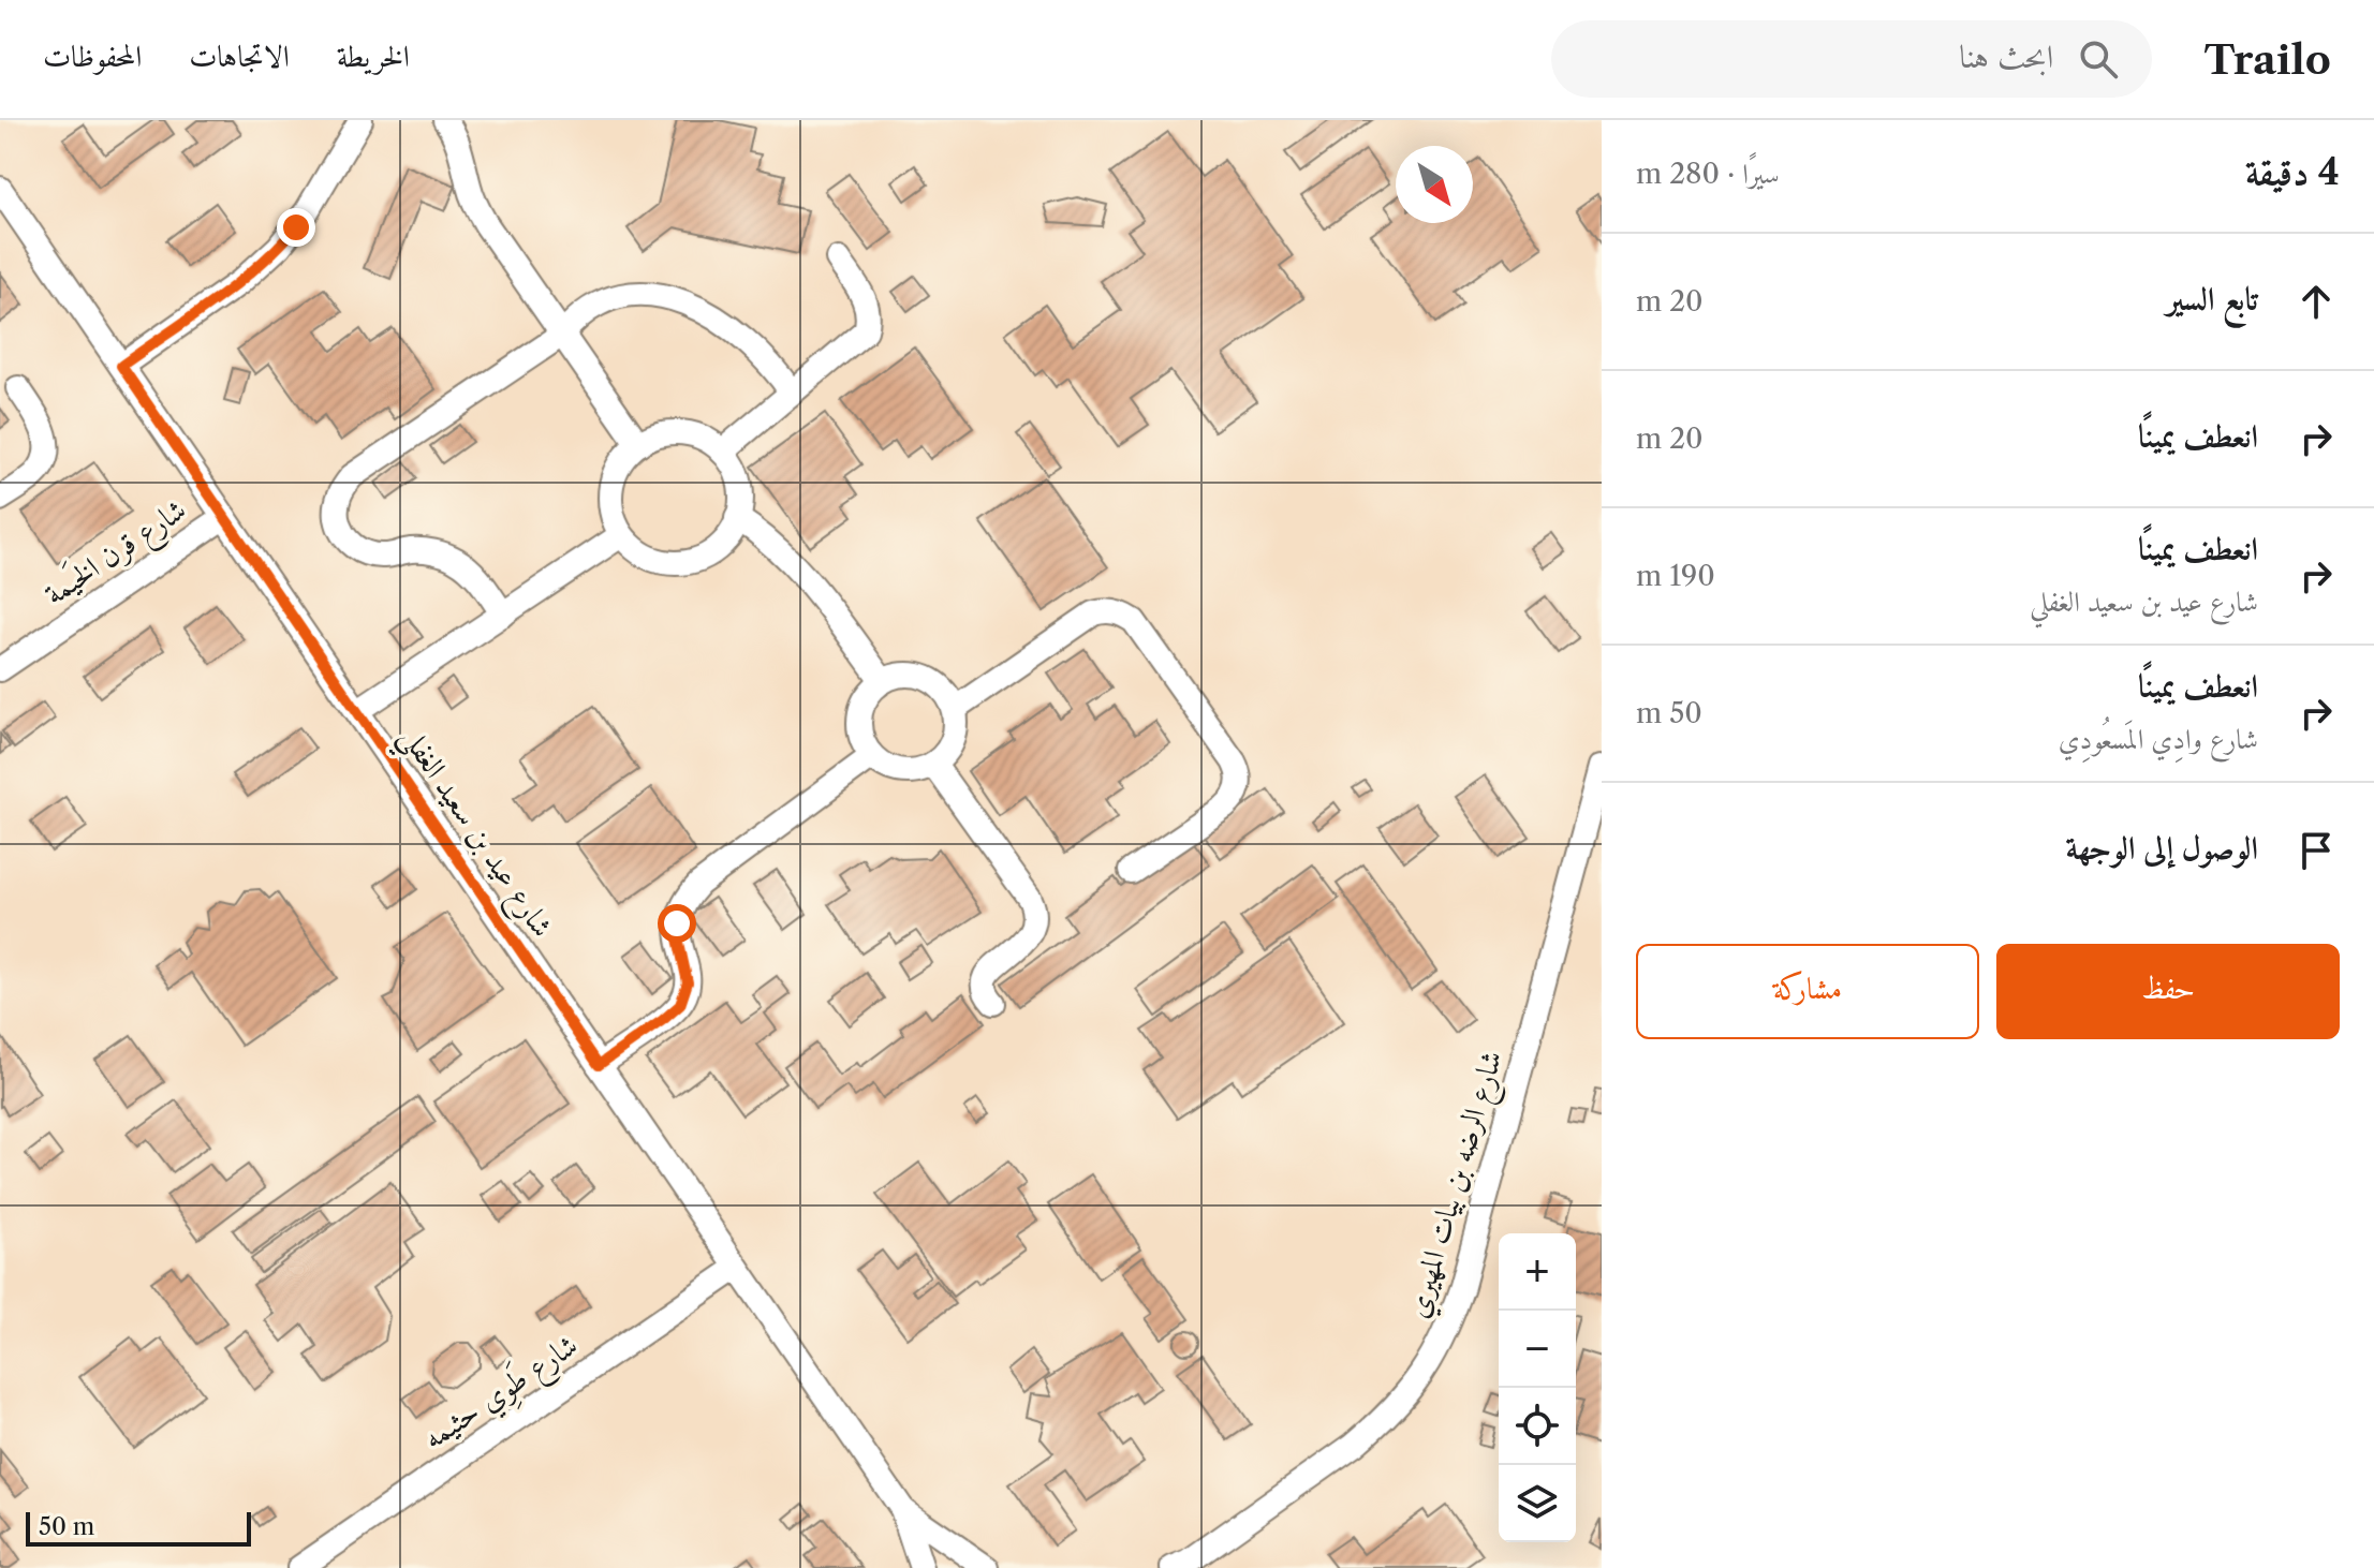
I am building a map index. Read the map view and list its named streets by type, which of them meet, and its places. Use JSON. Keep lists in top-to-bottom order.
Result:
{
  "streets": {
    "street": [
      "شارع قرن الخَيمة",
      "شارع عيد بن سعيد الغفلي",
      "شارع الرضه بن بيات المهيري",
      "شارع طَوِي حثيمه"
    ]
  },
  "crossings": [
    ["شارع قرن الخَيمة", "شارع عيد بن سعيد الغفلي"],
    ["شارع عيد بن سعيد الغفلي", "شارع طَوِي حثيمه"]
  ],
  "scale_bar": "50 m",
  "north": "bottom right",
  "page": {
    "header": "Trailo",
    "search": "ابحث هنا",
    "nav": ["الخريطة", "الاتجاهات", "المحفوظات"],
    "heading": ["4 دقيقة", "سيرًا · 280 m"],
    "list": [
      ["تابع السير", "20 m"],
      ["انعطف يمينًا", "20 m"],
      ["انعطف يمينًا", "شارع عيد بن سعيد الغفلي", "190 m"],
      ["انعطف يمينًا", "شارع وادِي المَسعُودِي", "50 m"],
      "الوصول إلى الوجهة"
    ],
    "buttons": ["حفظ", "مشاركة"],
    "map_buttons": ["+", "−"],
    "scale": "50 m"
  }
}
